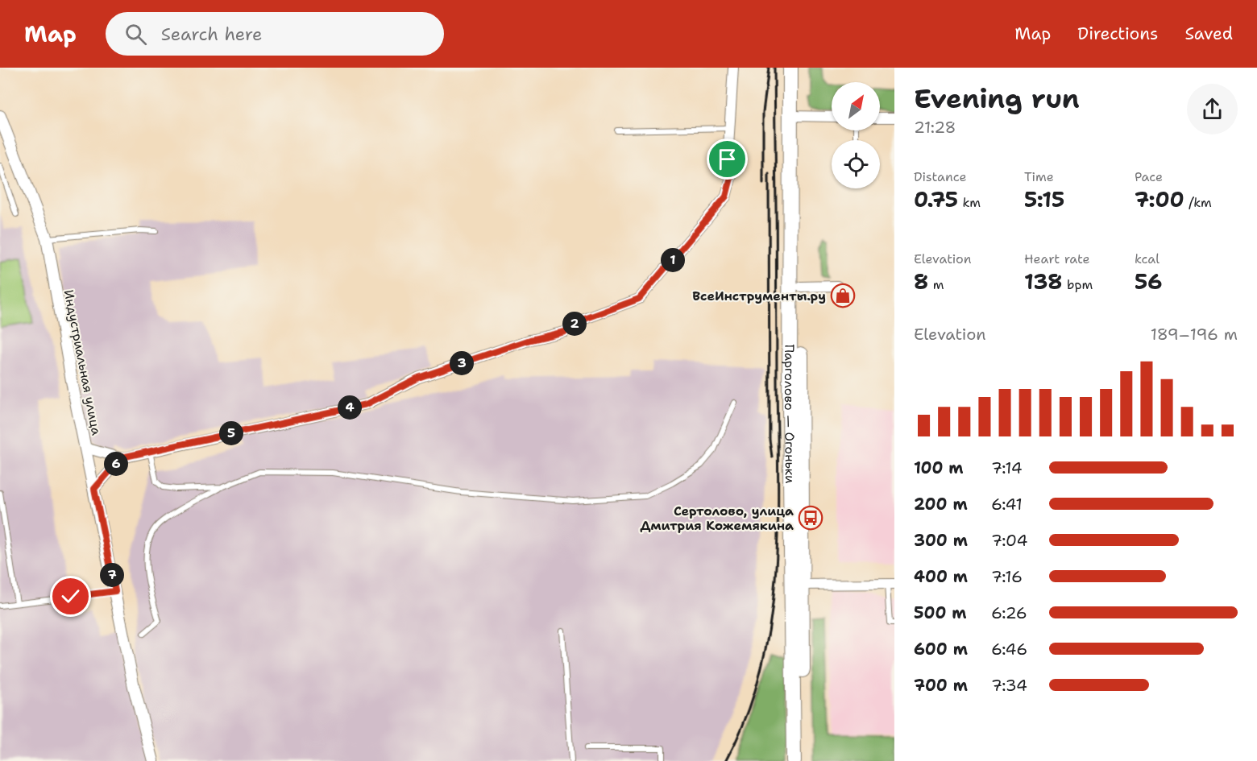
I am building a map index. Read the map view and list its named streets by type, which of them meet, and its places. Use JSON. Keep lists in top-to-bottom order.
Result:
{
  "streets": {
    "main road": ["Парголово — Огоньки"],
    "street": ["Индустриальная улица"]
  },
  "places": {
    "shop": ["ВсеИнструменты.ру"],
    "bus stop": ["Сертолово, улица Дмитрия Кожемякина"]
  },
  "north": "top right",
  "page": {
    "header": "Map",
    "search": "Search here",
    "nav": ["Map", "Directions", "Saved"],
    "heading": ["Evening run", "21:28"],
    "stats": [
      ["Distance", "0.75 km"],
      ["Time", "5:15"],
      ["Pace", "7:00 /km"],
      ["Elevation", "8 m"],
      ["Heart rate", "138 bpm"],
      ["kcal", "56"]
    ],
    "pins": [
      "1",
      "2",
      "3",
      "4",
      "5",
      "6",
      "7"
    ],
    "chart": ["Elevation", "189–196 m"],
    "list": [
      {
        "name": "100 m",
        "note": "7:14"
      },
      {
        "name": "200 m",
        "note": "6:41"
      },
      {
        "name": "300 m",
        "note": "7:04"
      },
      {
        "name": "400 m",
        "note": "7:16"
      },
      {
        "name": "500 m",
        "note": "6:26"
      },
      {
        "name": "600 m",
        "note": "6:46"
      },
      {
        "name": "700 m",
        "note": "7:34"
      }
    ]
  }
}
